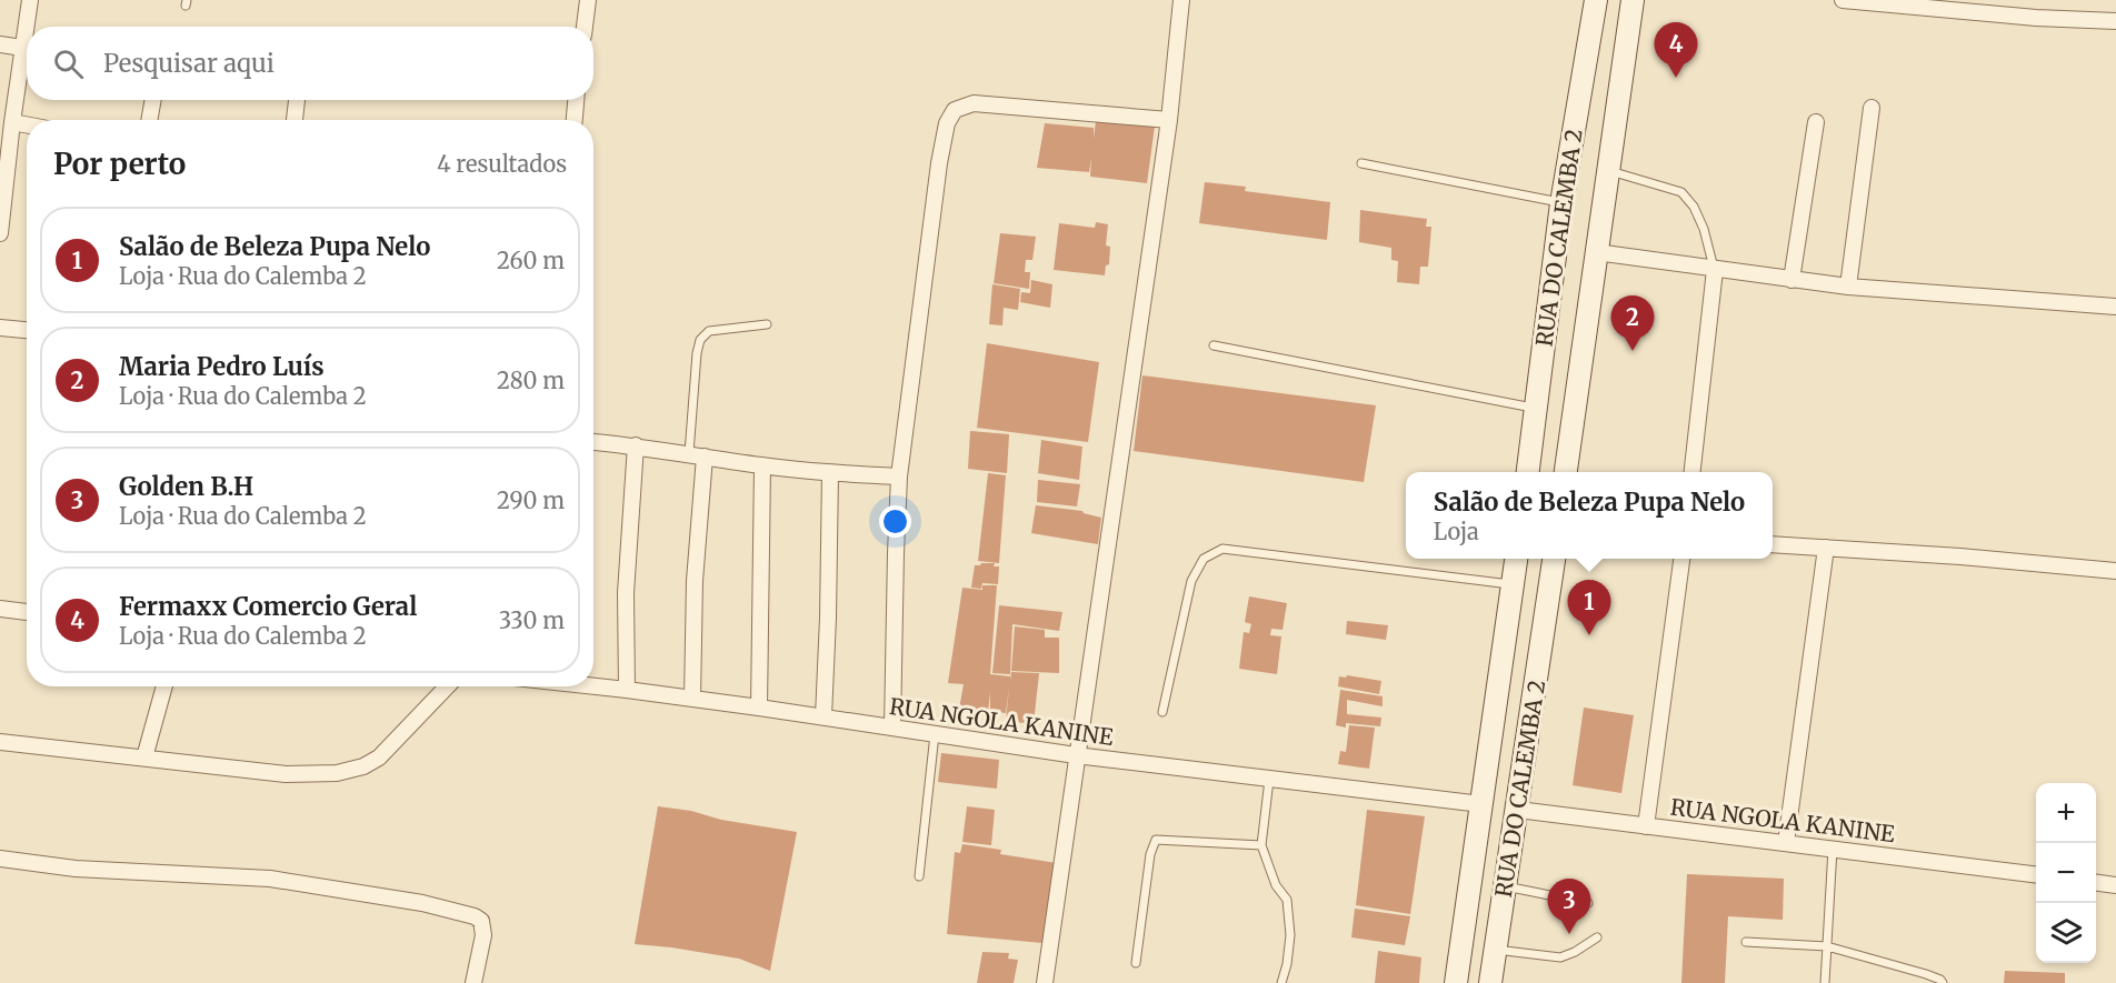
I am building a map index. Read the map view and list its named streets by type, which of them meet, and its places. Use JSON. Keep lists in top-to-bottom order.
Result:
{
  "streets": {
    "main road": ["RUA DO CALEMBA 2"],
    "street": ["RUA NGOLA KANINE"]
  },
  "crossings": [
    ["RUA DO CALEMBA 2", "RUA NGOLA KANINE"]
  ],
  "page": {
    "pins": [
      "4",
      "2",
      "1",
      "3"
    ],
    "search": "Pesquisar aqui",
    "heading": ["Por perto", "4 resultados"],
    "list": [
      {
        "mark": "1",
        "name": "Salão de Beleza Pupa Nelo",
        "note": "Loja · Rua do Calemba 2",
        "value": "260 m"
      },
      {
        "mark": "2",
        "name": "Maria Pedro Luís",
        "note": "Loja · Rua do Calemba 2",
        "value": "280 m"
      },
      {
        "mark": "3",
        "name": "Golden B.H",
        "note": "Loja · Rua do Calemba 2",
        "value": "290 m"
      },
      {
        "mark": "4",
        "name": "Fermaxx Comercio Geral",
        "note": "Loja · Rua do Calemba 2",
        "value": "330 m"
      }
    ],
    "popup": ["Salão de Beleza Pupa Nelo", "Loja"],
    "map_buttons": ["+", "−"]
  }
}
